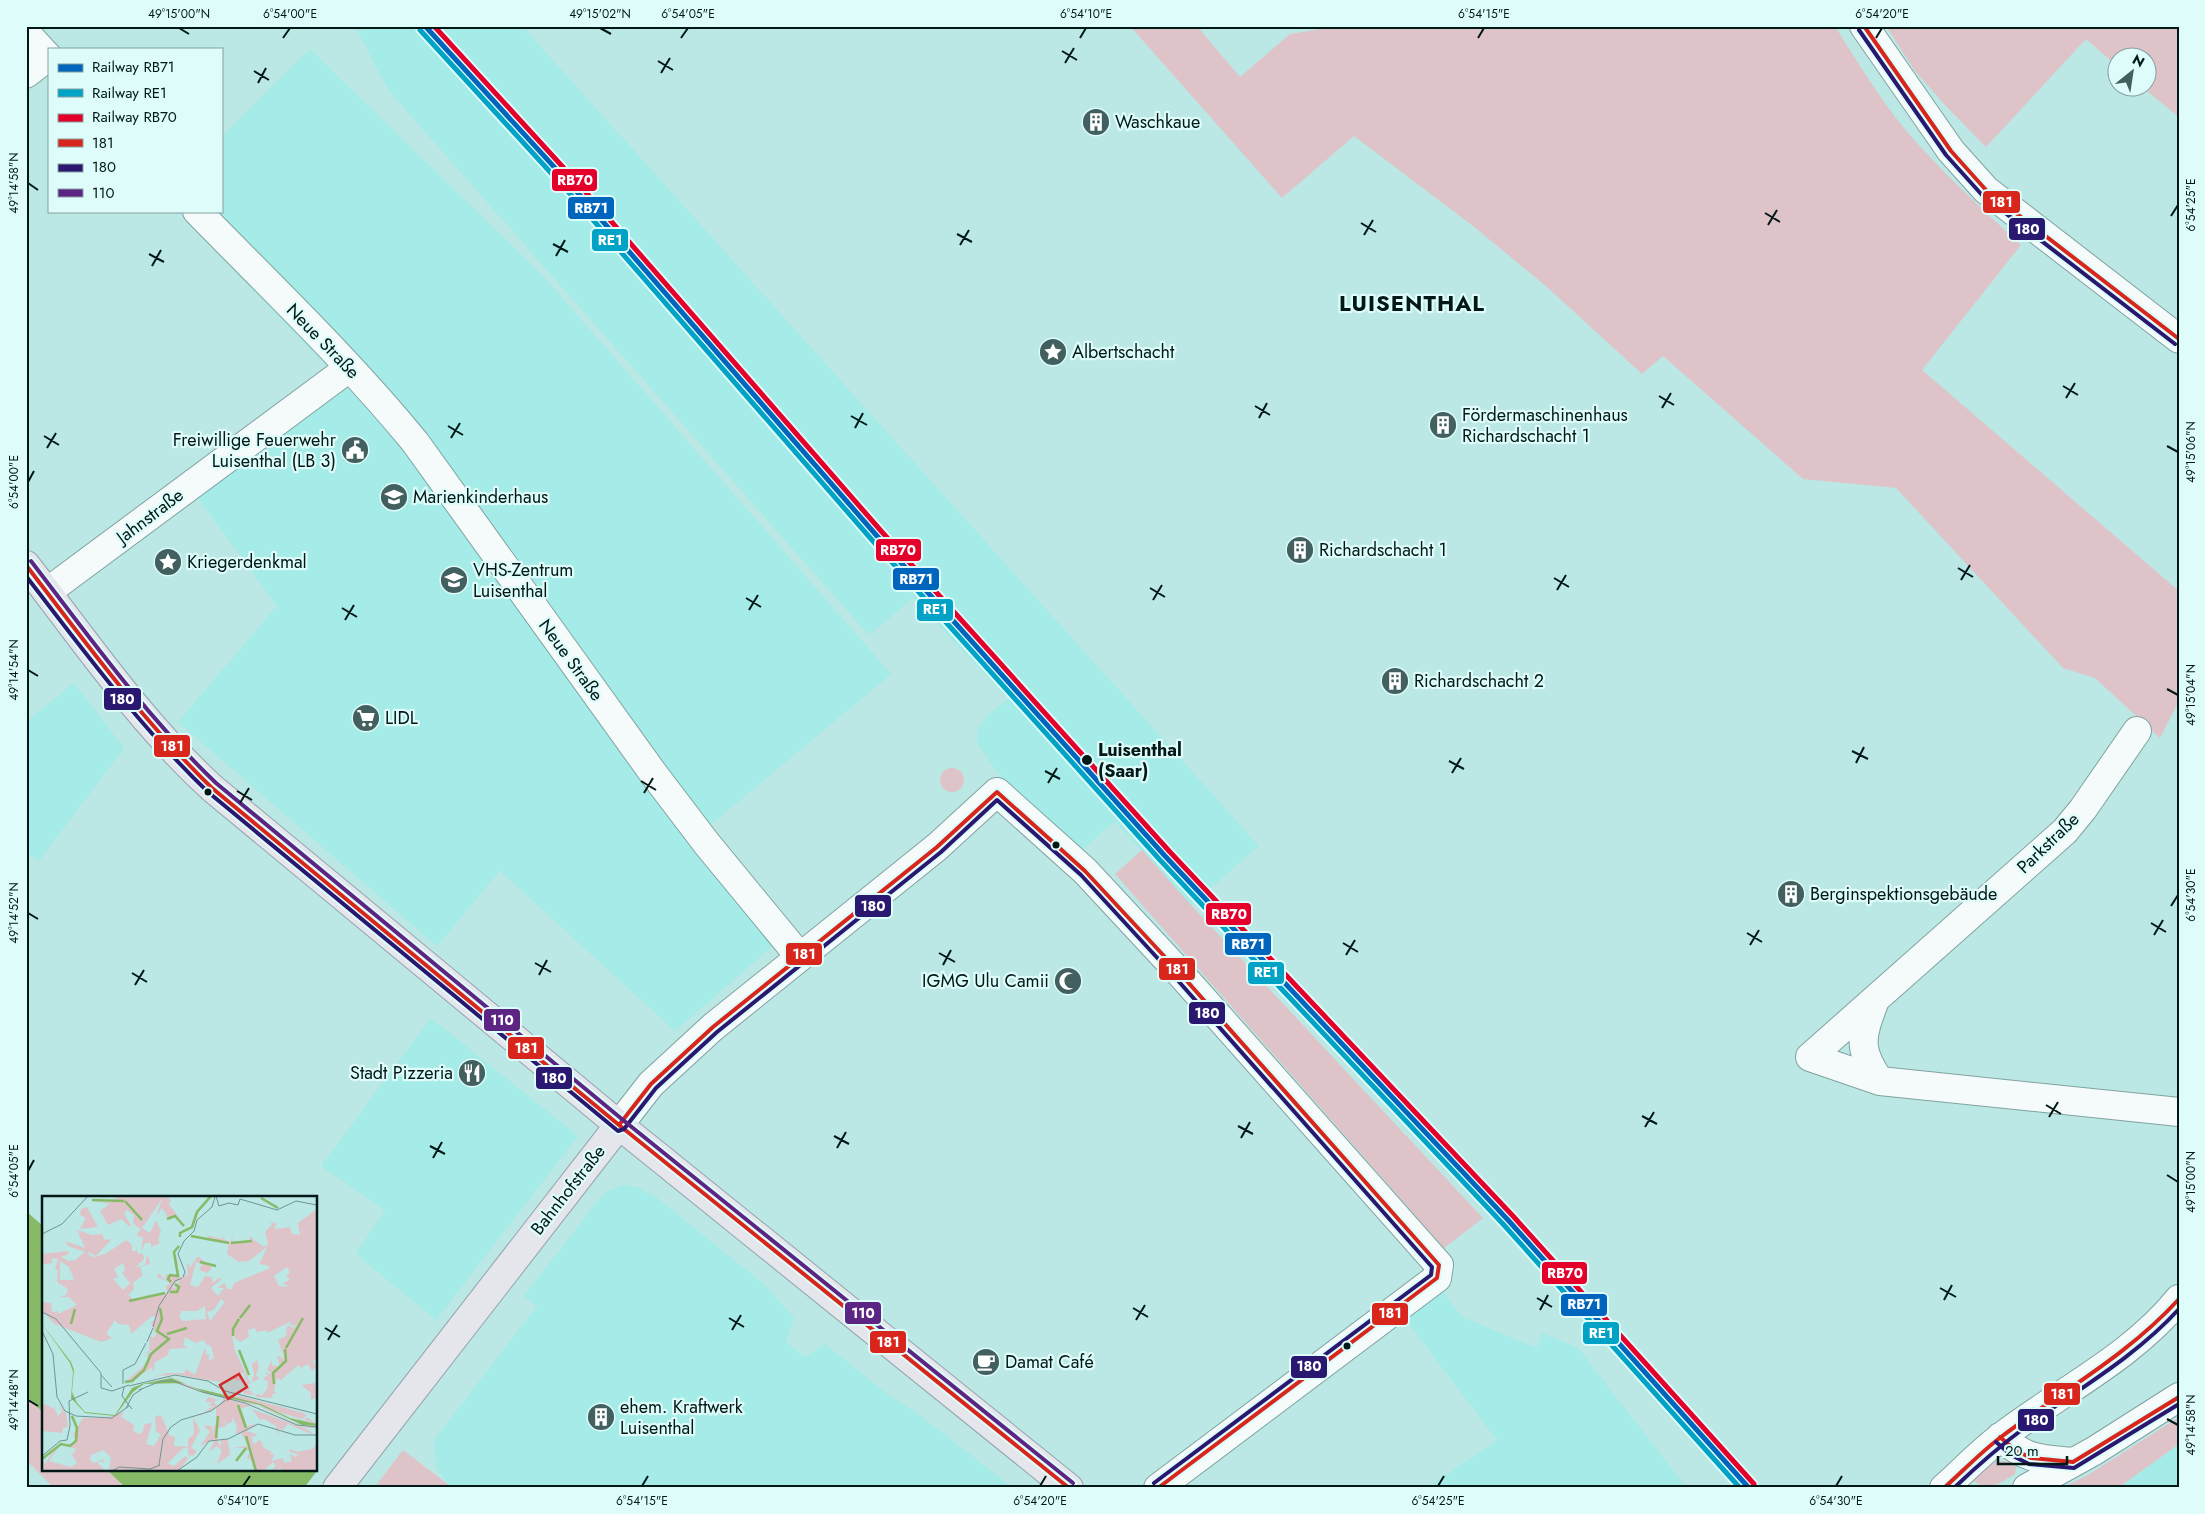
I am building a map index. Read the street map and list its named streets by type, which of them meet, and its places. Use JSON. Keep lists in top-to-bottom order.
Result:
{
  "streets": {
    "main road": ["Bahnhofstraße"],
    "street": ["Neue Straße", "Jahnstraße", "Parkstraße"]
  },
  "crossings": [
    ["Neue Straße", "Jahnstraße"],
    ["Neue Straße", "Bahnhofstraße"]
  ],
  "districts": ["LUISENTHAL"],
  "places": {
    "building": [
      "Waschkaue",
      "Fördermaschinenhaus Richardschacht 1",
      "Richardschacht 1",
      "Richardschacht 2",
      "Berginspektionsgebäude",
      "ehem. Kraftwerk Luisenthal"
    ],
    "place": ["Albertschacht", "Kriegerdenkmal"],
    "public building": ["Freiwillige Feuerwehr Luisenthal (LB 3)"],
    "school or university": ["Marienkinderhaus", "VHS-Zentrum Luisenthal"],
    "supermarket": ["LIDL"],
    "other": ["Luisenthal (Saar)"],
    "mosque": ["IGMG Ulu Camii"],
    "restaurant": ["Stadt Pizzeria"],
    "cafe": ["Damat Café"]
  },
  "lines": [
    "rail line RB71",
    "rail line RB70",
    "transit line 181",
    "rail line RE1",
    "transit line 180",
    "transit line 110"
  ],
  "legend": [
    "Railway RB71",
    "Railway RE1",
    "Railway RB70",
    "181",
    "180",
    "110"
  ],
  "scale_bar": "20 m",
  "north": "top right",
  "coordinates": [
    "49°15'00\"N",
    "6°54'00\"E",
    "49°15'02\"N",
    "6°54'05\"E",
    "6°54'10\"E",
    "6°54'15\"E",
    "6°54'20\"E",
    "49°14'58\"N",
    "6°54'25\"E",
    "49°15'06\"N",
    "49°14'54\"N",
    "49°15'04\"N",
    "6°54'30\"E",
    "49°14'52\"N",
    "49°14'48\"N"
  ]
}
